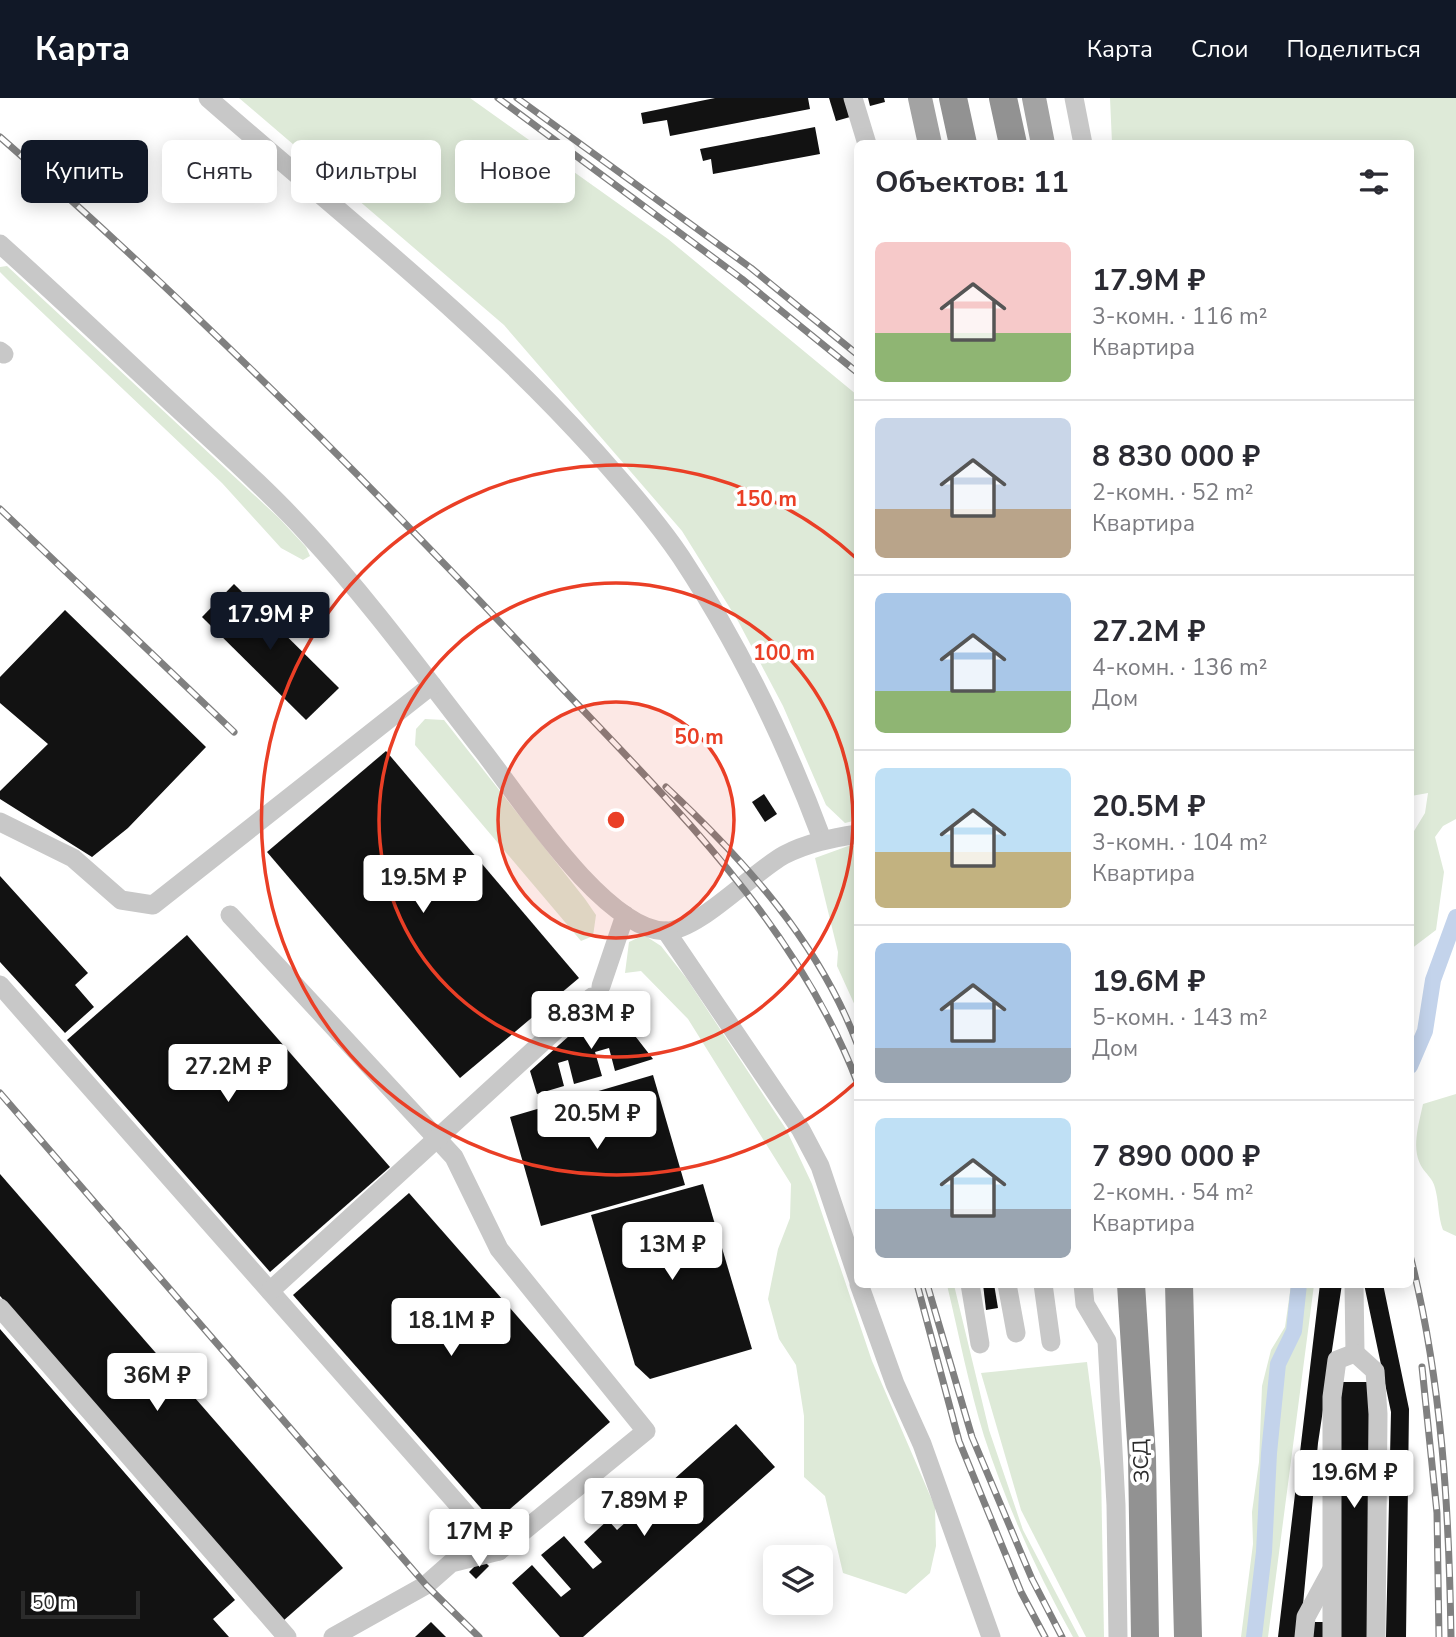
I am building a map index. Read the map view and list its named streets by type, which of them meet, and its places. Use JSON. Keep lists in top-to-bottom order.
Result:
{
  "streets": {
    "highway": ["ЗСД"]
  },
  "scale_bar": "50 m",
  "page": {
    "header": "Карта",
    "nav": ["Карта", "Слои", "Поделиться"],
    "chip": [
      "Купить",
      "Снять",
      "Фильтры",
      "Новое"
    ],
    "heading": "Объектов: 11",
    "list": [
      {
        "name": "17.9M ₽",
        "note": "3-комн. · 116 m² · Квартира"
      },
      {
        "name": "8 830 000 ₽",
        "note": "2-комн. · 52 m² · Квартира"
      },
      {
        "name": "27.2M ₽",
        "note": "4-комн. · 136 m² · Дом"
      },
      {
        "name": "20.5M ₽",
        "note": "3-комн. · 104 m² · Квартира"
      },
      {
        "name": "19.6M ₽",
        "note": "5-комн. · 143 m² · Дом"
      },
      {
        "name": "7 890 000 ₽",
        "note": "2-комн. · 54 m² · Квартира"
      }
    ],
    "price": [
      "17.9M ₽",
      "19.5M ₽",
      "8.83M ₽",
      "27.2M ₽",
      "20.5M ₽",
      "13M ₽",
      "18.1M ₽",
      "36M ₽",
      "19.6M ₽",
      "7.89M ₽",
      "17M ₽"
    ],
    "scale": "50 m"
  },
  "rings": ["150 m", "100 m", "50 m"]
}
